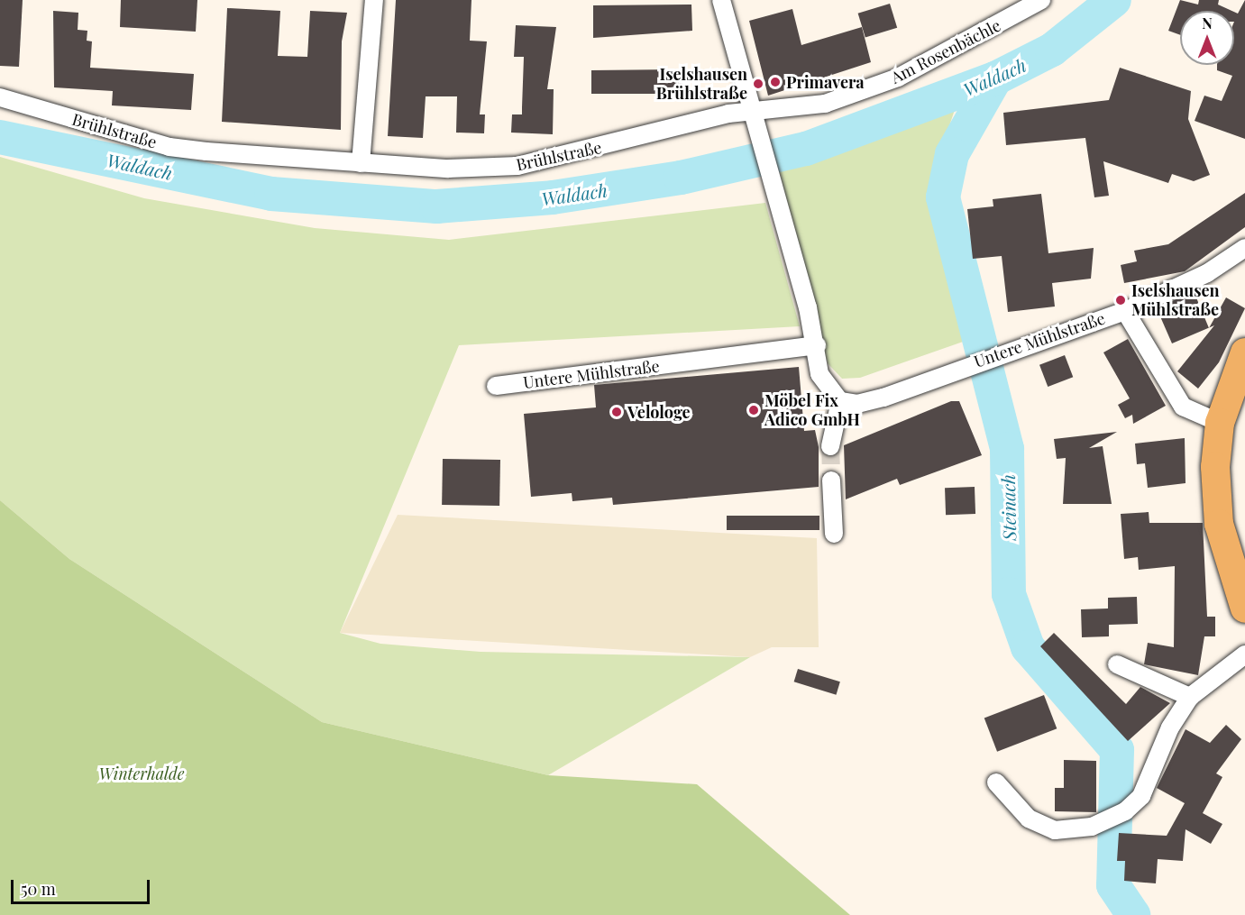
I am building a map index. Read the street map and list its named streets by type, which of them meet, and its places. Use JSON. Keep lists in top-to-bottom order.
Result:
{
  "streets": {
    "street": ["Am Rosenbächle", "Brühlstraße", "Untere Mühlstraße"]
  },
  "crossings": [
    ["Am Rosenbächle", "Brühlstraße"]
  ],
  "water": ["Waldach", "Steinach"],
  "parks": ["Winterhalde"],
  "places": [
    "Primavera",
    "Iselshausen Brühlstraße",
    "Iselshausen Mühlstraße",
    "Möbel Fix Adico GmbH",
    "Velologe"
  ],
  "scale_bar": "50 m",
  "north": "top"
}
